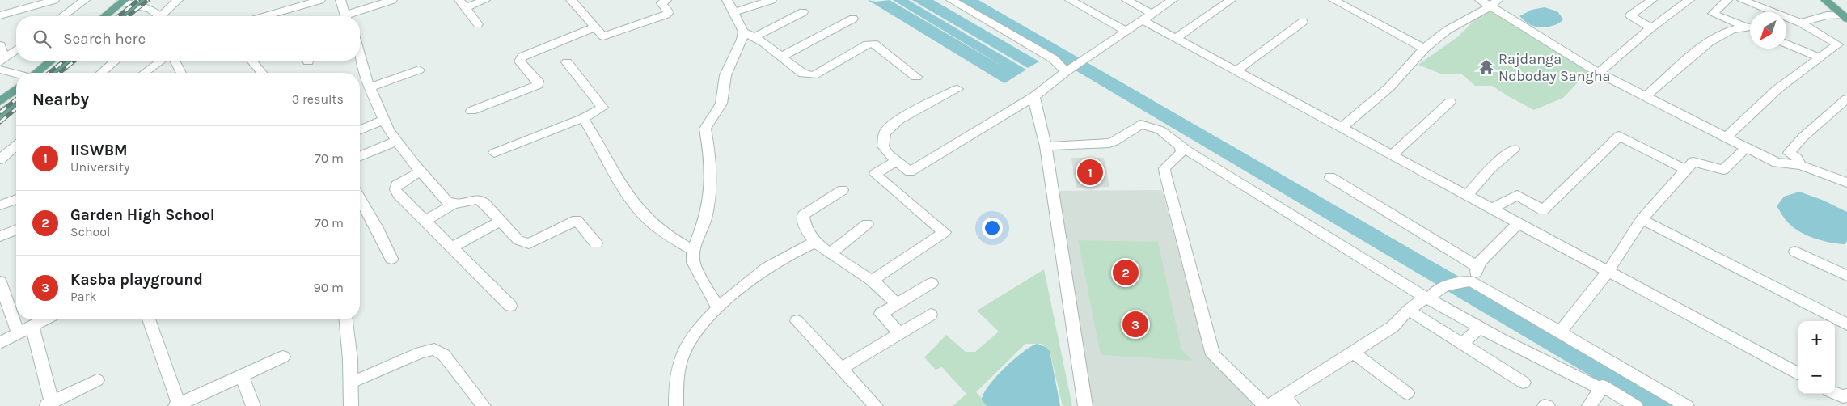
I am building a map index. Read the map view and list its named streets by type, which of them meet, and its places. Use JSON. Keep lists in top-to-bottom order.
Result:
{
  "places": {
    "temple": ["Rajdanga Noboday Sangha"]
  },
  "north": "bottom left",
  "page": {
    "search": "Search here",
    "heading": ["Nearby", "3 results"],
    "list": [
      {
        "mark": "1",
        "name": "IISWBM",
        "note": "University",
        "value": "70 m"
      },
      {
        "mark": "2",
        "name": "Garden High School",
        "note": "School",
        "value": "70 m"
      },
      {
        "mark": "3",
        "name": "Kasba playground",
        "note": "Park",
        "value": "90 m"
      }
    ],
    "pins": ["1", "2", "3"],
    "map_buttons": ["+", "−"]
  }
}
